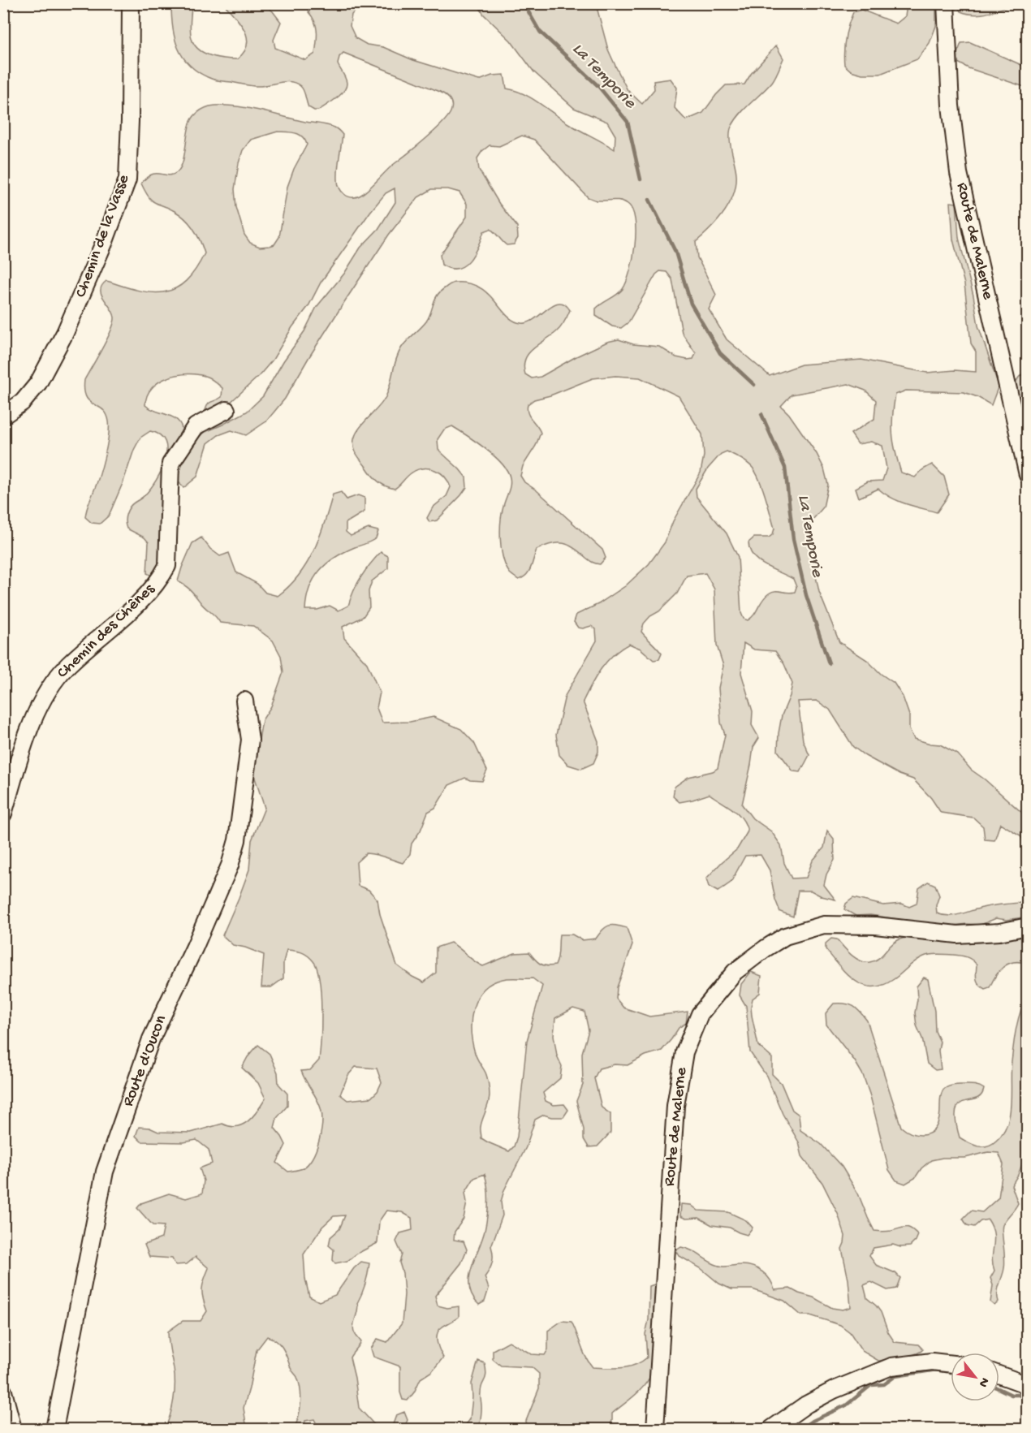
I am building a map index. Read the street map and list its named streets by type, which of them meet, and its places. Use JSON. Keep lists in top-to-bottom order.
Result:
{
  "streets": {
    "street": [
      "Chemin de la Vasse",
      "Route de Malerne",
      "Chemin des Chênes",
      "Route d'Oucon"
    ]
  },
  "water": ["La Temporie"],
  "north": "bottom right"
}
